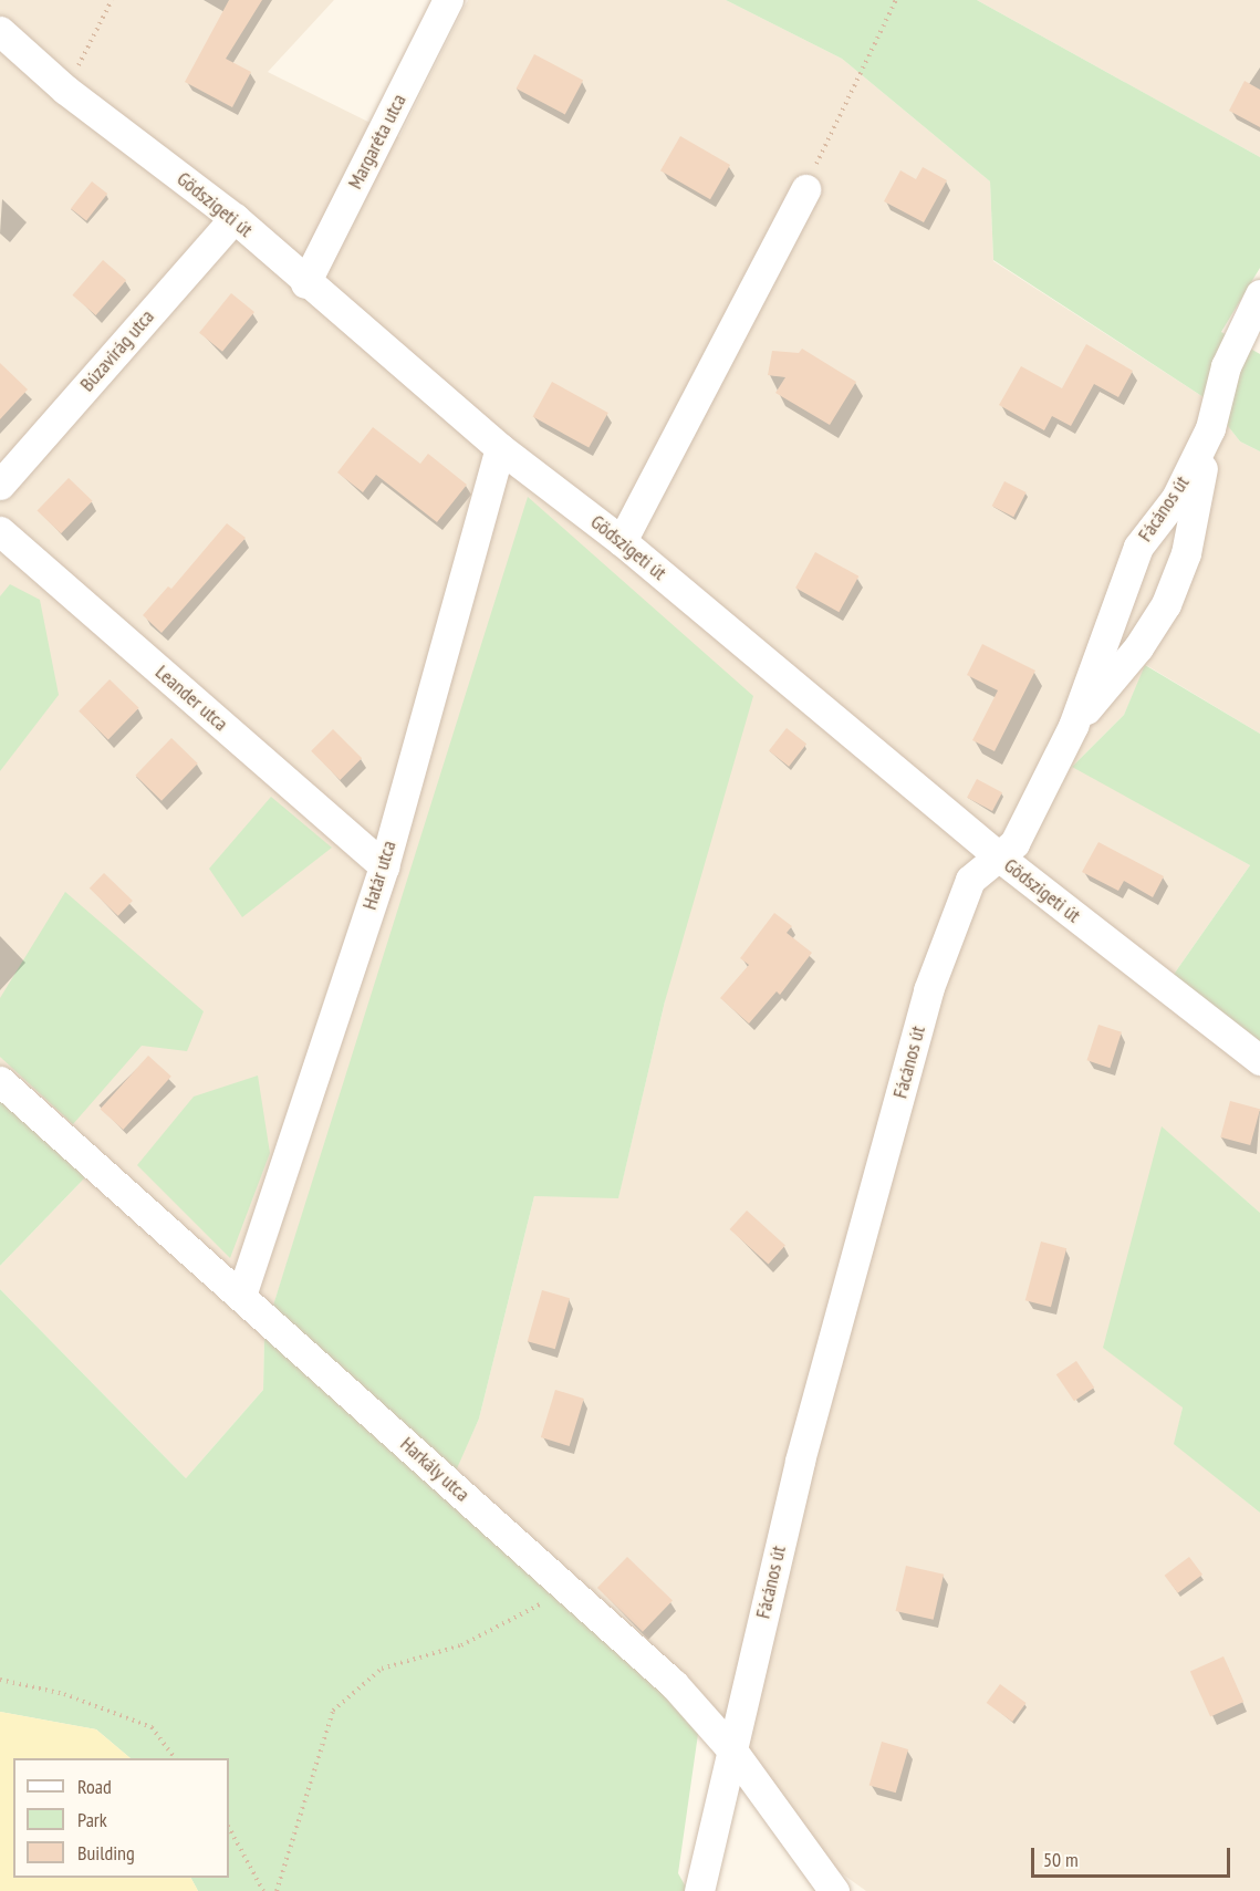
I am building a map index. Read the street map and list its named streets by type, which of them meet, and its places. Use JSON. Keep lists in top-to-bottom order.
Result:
{
  "streets": {
    "street": [
      "Margaréta utca",
      "Gödszigeti út",
      "Búzavirág utca",
      "Fácános út",
      "Leander utca",
      "Határ utca",
      "Harkály utca"
    ]
  },
  "crossings": [
    ["Margaréta utca", "Gödszigeti út"],
    ["Gödszigeti út", "Búzavirág utca"],
    ["Gödszigeti út", "Fácános út"],
    ["Gödszigeti út", "Határ utca"],
    ["Fácános út", "Harkály utca"],
    ["Leander utca", "Határ utca"],
    ["Határ utca", "Harkály utca"]
  ],
  "legend": ["Road", "Park", "Building"],
  "scale_bar": "50 m"
}
